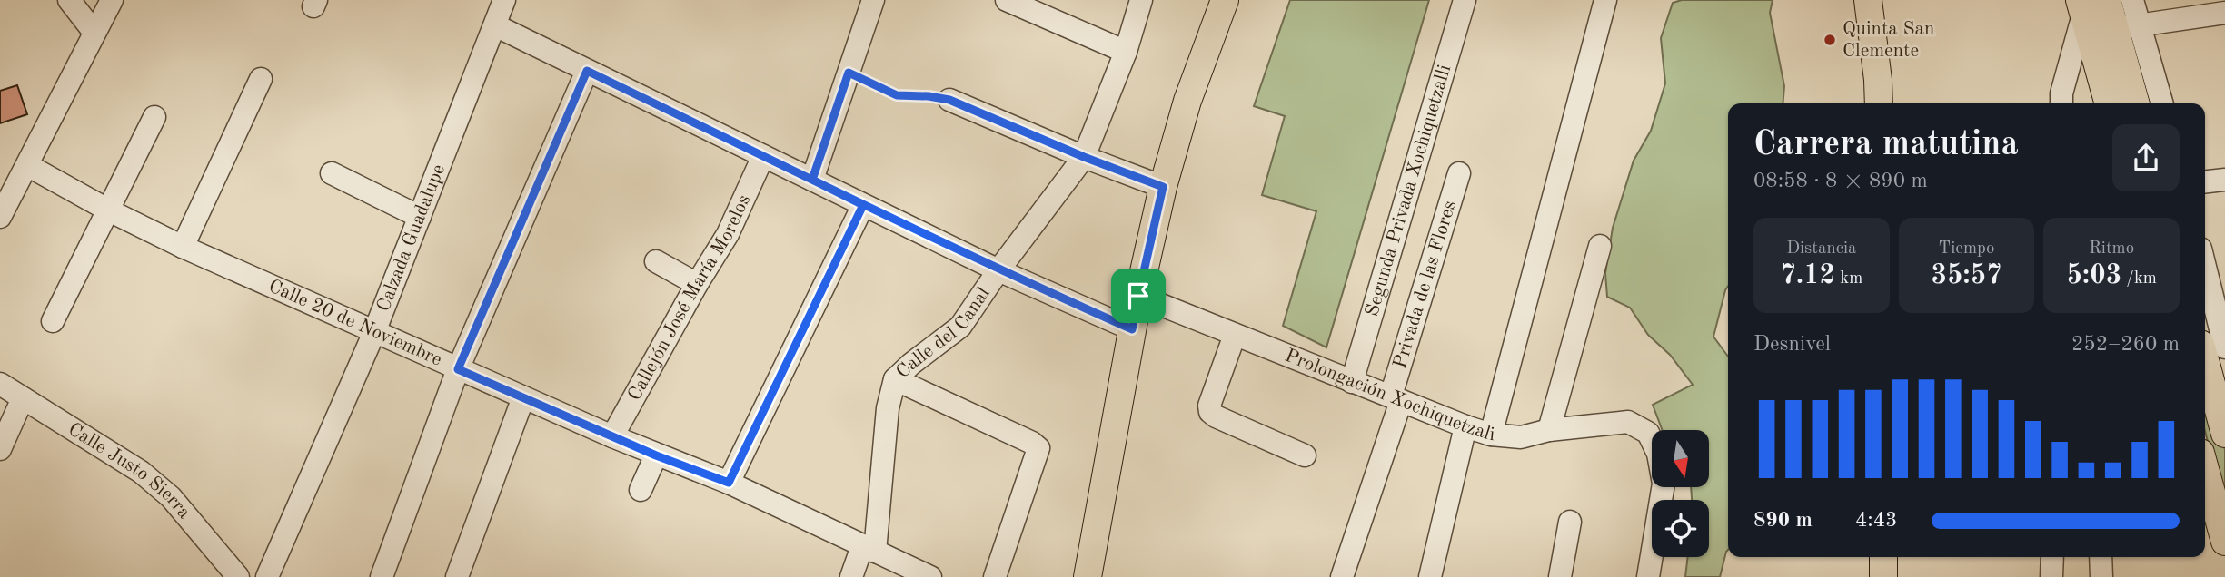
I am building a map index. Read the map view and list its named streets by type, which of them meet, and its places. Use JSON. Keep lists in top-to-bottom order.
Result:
{
  "streets": {
    "street": [
      "Segunda Privada Xochiquetzalli",
      "Calzada Guadalupe",
      "Privada de las Flores",
      "Callejón José María Morelos",
      "Calle 20 de Noviembre",
      "Calle del Canal",
      "Prolongación Xochiquetzali",
      "Calle Justo Sierra"
    ]
  },
  "crossings": [
    ["Segunda Privada Xochiquetzalli", "Prolongación Xochiquetzali"],
    ["Calzada Guadalupe", "Calle 20 de Noviembre"],
    ["Privada de las Flores", "Prolongación Xochiquetzali"],
    ["Callejón José María Morelos", "Calle 20 de Noviembre"],
    ["Calle 20 de Noviembre", "Calle del Canal"]
  ],
  "places": ["Quinta San Clemente"],
  "north": "bottom",
  "page": {
    "heading": ["Carrera matutina", "08:58 · 8 × 890 m"],
    "stats": [
      ["Distancia", "7.12 km"],
      ["Tiempo", "35:57"],
      ["Ritmo", "5:03 /km"]
    ],
    "chart": ["Desnivel", "252–260 m"],
    "list": [
      {
        "name": "890 m",
        "note": "4:43"
      }
    ]
  }
}
